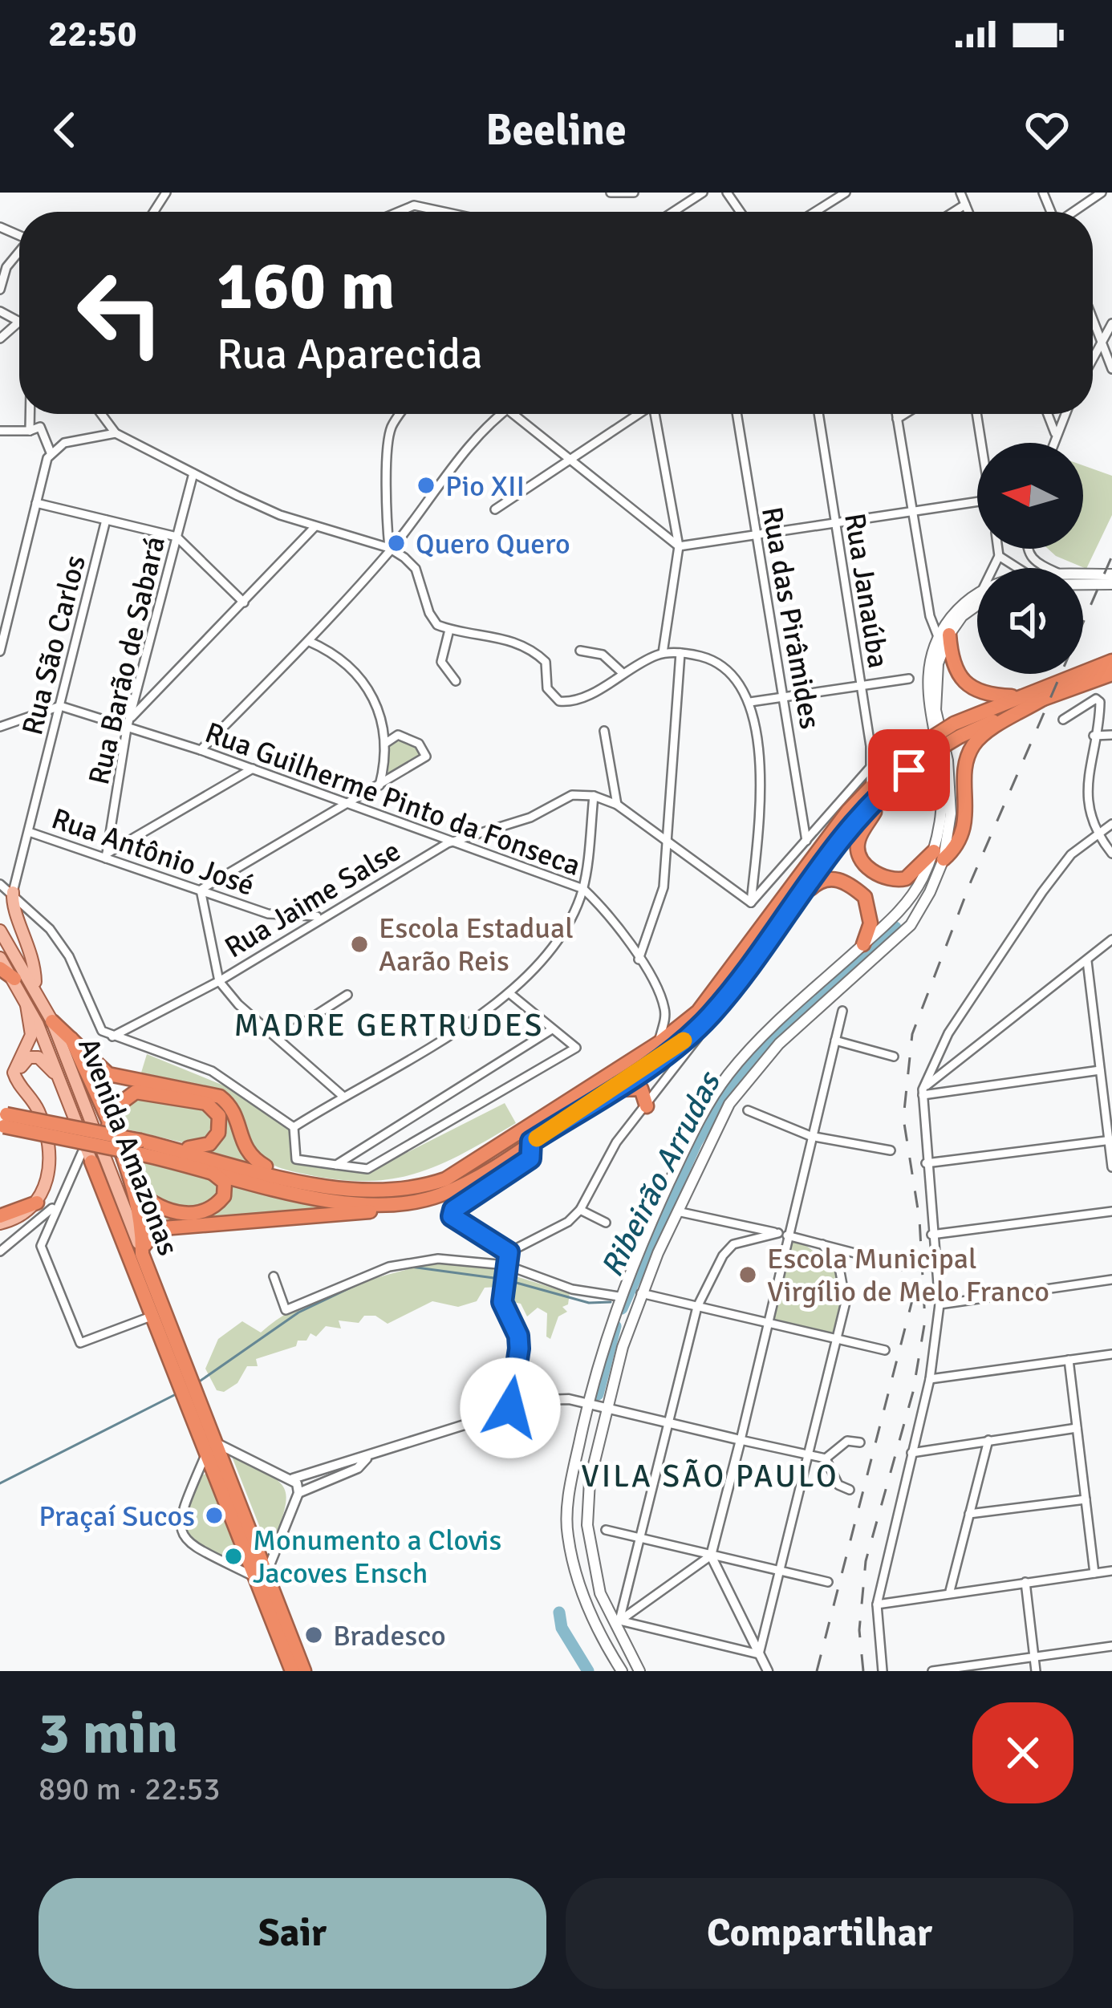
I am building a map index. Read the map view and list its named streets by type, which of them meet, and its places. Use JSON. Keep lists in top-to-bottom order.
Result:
{
  "streets": {
    "highway": ["Avenida Amazonas"],
    "street": [
      "Rua Janaúba",
      "Rua das Pirâmides",
      "Rua São Carlos",
      "Rua Barão de Sabará",
      "Rua Guilherme Pinto da Fonseca",
      "Rua Antônio José",
      "Rua Jaime Salse"
    ]
  },
  "crossings": [
    ["Rua São Carlos", "Rua Guilherme Pinto da Fonseca"],
    ["Rua São Carlos", "Rua Antônio José"],
    ["Rua Barão de Sabará", "Rua Guilherme Pinto da Fonseca"],
    ["Rua Barão de Sabará", "Rua Antônio José"],
    ["Rua Guilherme Pinto da Fonseca", "Rua Jaime Salse"],
    ["Rua Antônio José", "Rua Jaime Salse"]
  ],
  "districts": ["MADRE GERTRUDES", "VILA SÃO PAULO"],
  "water": ["Ribeirão Arrudas"],
  "places": [
    "Pio XII",
    "Quero Quero",
    "Escola Estadual Aarão Reis",
    "Escola Municipal Virgílio de Melo Franco",
    "Praçaí Sucos",
    "Monumento a Clovis Jacoves Ensch",
    "Bradesco"
  ],
  "north": "left",
  "page": {
    "status": "22:50",
    "header": "Beeline",
    "turn": ["160 m", "Rua Aparecida"],
    "heading": ["3 min", "890 m · 22:53"],
    "buttons": ["Sair", "Compartilhar"]
  }
}
